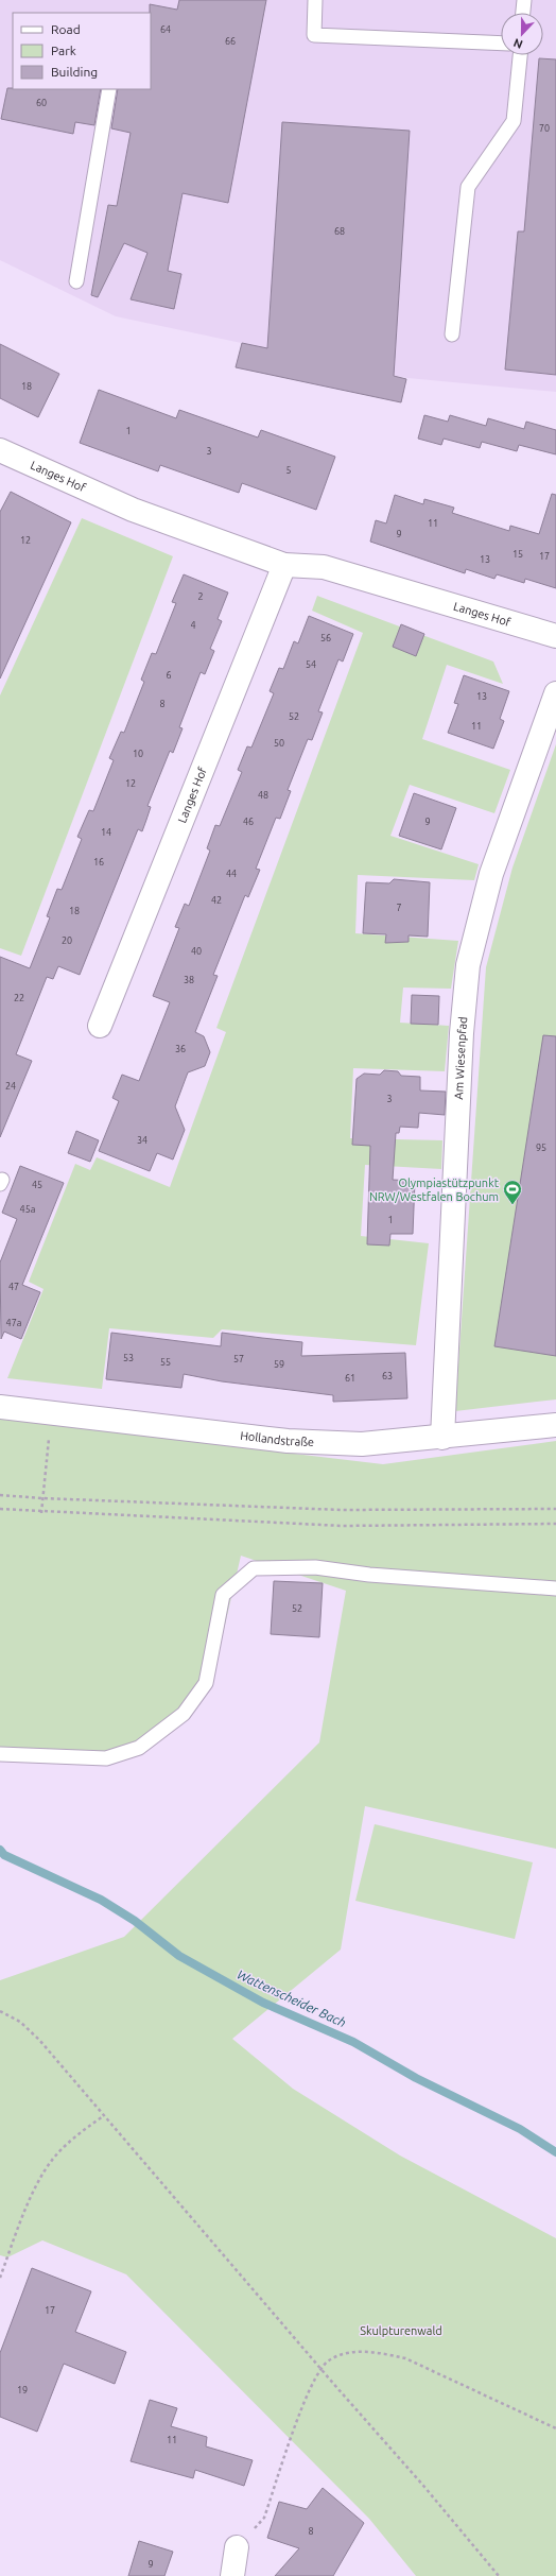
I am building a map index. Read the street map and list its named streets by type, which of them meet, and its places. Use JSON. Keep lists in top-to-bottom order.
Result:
{
  "streets": {
    "street": ["Langes Hof", "Am Wiesenpfad", "Hollandstraße"]
  },
  "crossings": [
    ["Am Wiesenpfad", "Hollandstraße"]
  ],
  "water": ["Wattenscheider Bach"],
  "parks": ["Skulpturenwald"],
  "places": {
    "sports": ["Olympiastützpunkt NRW/Westfalen Bochum"]
  },
  "house_numbers": [
    "64",
    "66",
    "60",
    "70",
    "68",
    "18",
    "1",
    "3",
    "5",
    "11",
    "9",
    "12",
    "15",
    "17",
    "13",
    "2",
    "4",
    "56",
    "54",
    "6",
    "13",
    "8",
    "52",
    "11",
    "50",
    "10",
    "12",
    "48",
    "46",
    "9",
    "14",
    "16",
    "44",
    "42",
    "7",
    "18",
    "20",
    "40",
    "38",
    "22",
    "36",
    "24",
    "3",
    "34",
    "95",
    "45",
    "45a",
    "1",
    "47",
    "47a",
    "53",
    "57",
    "55",
    "59",
    "63",
    "61",
    "52",
    "17",
    "19",
    "11",
    "8",
    "9"
  ],
  "legend": ["Road", "Park", "Building"],
  "north": "bottom"
}
